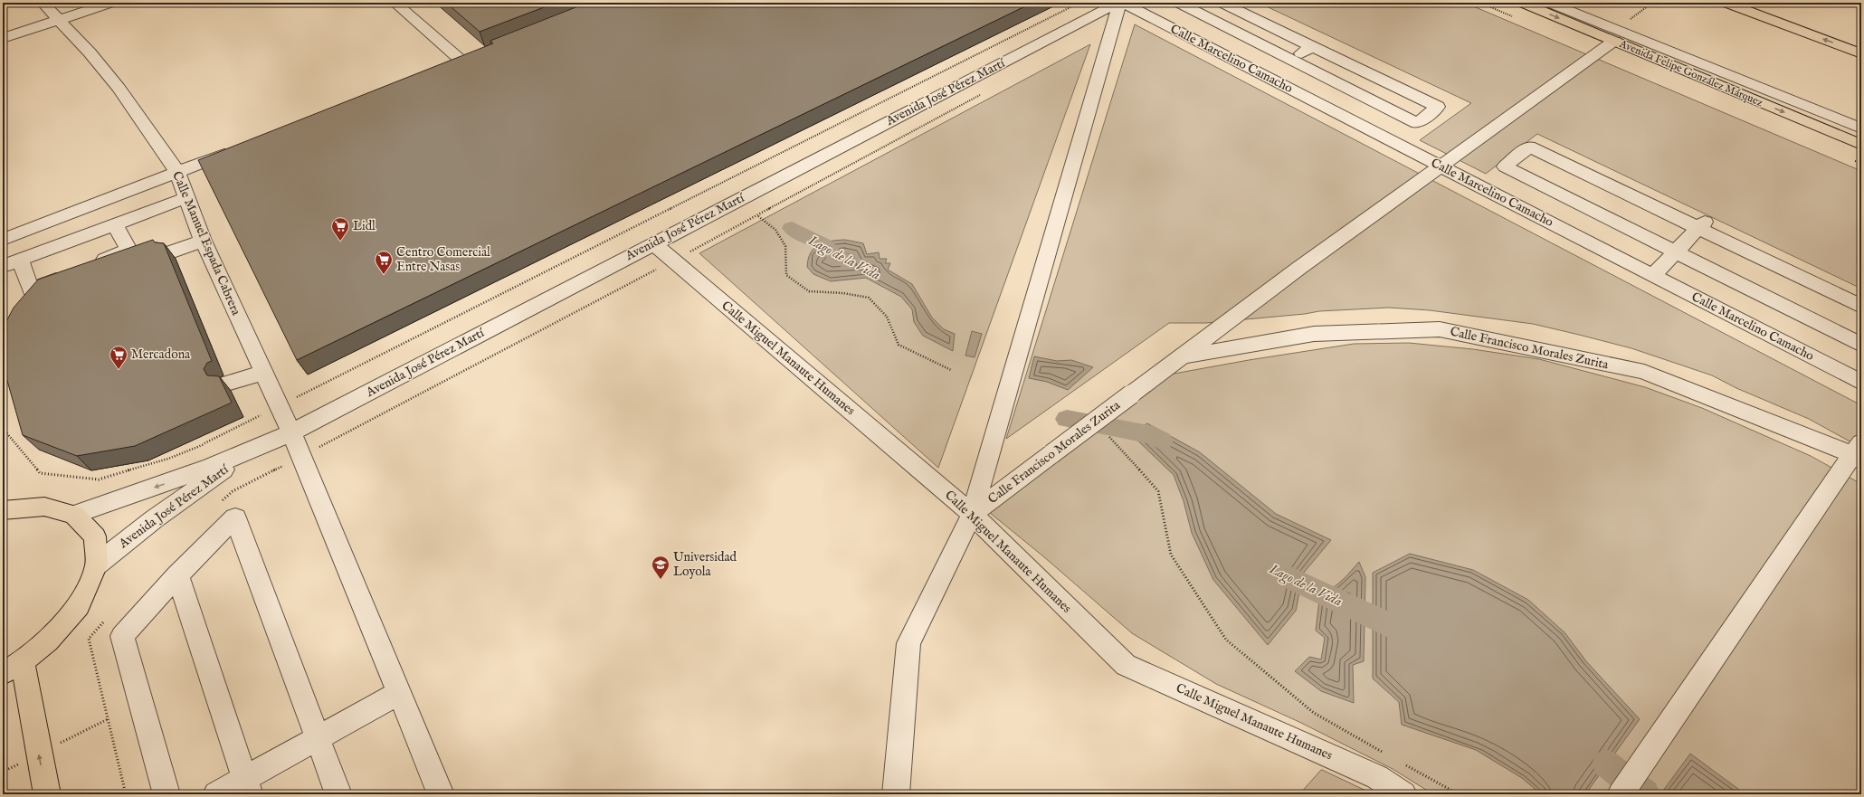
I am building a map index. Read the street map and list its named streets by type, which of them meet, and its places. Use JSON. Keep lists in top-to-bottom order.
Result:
{
  "streets": {
    "main road": ["Avenida Felipe González Márquez"],
    "street": [
      "Calle Marcelino Camacho",
      "Avenida José Pérez Martí",
      "Calle Manuel Espada Cabrera",
      "Calle Francisco Morales Zurita",
      "Calle Miguel Manaute Humanes"
    ]
  },
  "crossings": [
    ["Calle Marcelino Camacho", "Calle Francisco Morales Zurita"],
    ["Avenida Felipe González Márquez", "Calle Francisco Morales Zurita"],
    ["Avenida José Pérez Martí", "Calle Manuel Espada Cabrera"],
    ["Avenida José Pérez Martí", "Calle Miguel Manaute Humanes"],
    ["Calle Francisco Morales Zurita", "Calle Miguel Manaute Humanes"]
  ],
  "water": ["Lago de la Vida"],
  "places": {
    "supermarket": ["Lidl", "Centro Comercial Entre Nasas", "Mercadona"],
    "school or university": ["Universidad Loyola"]
  }
}
